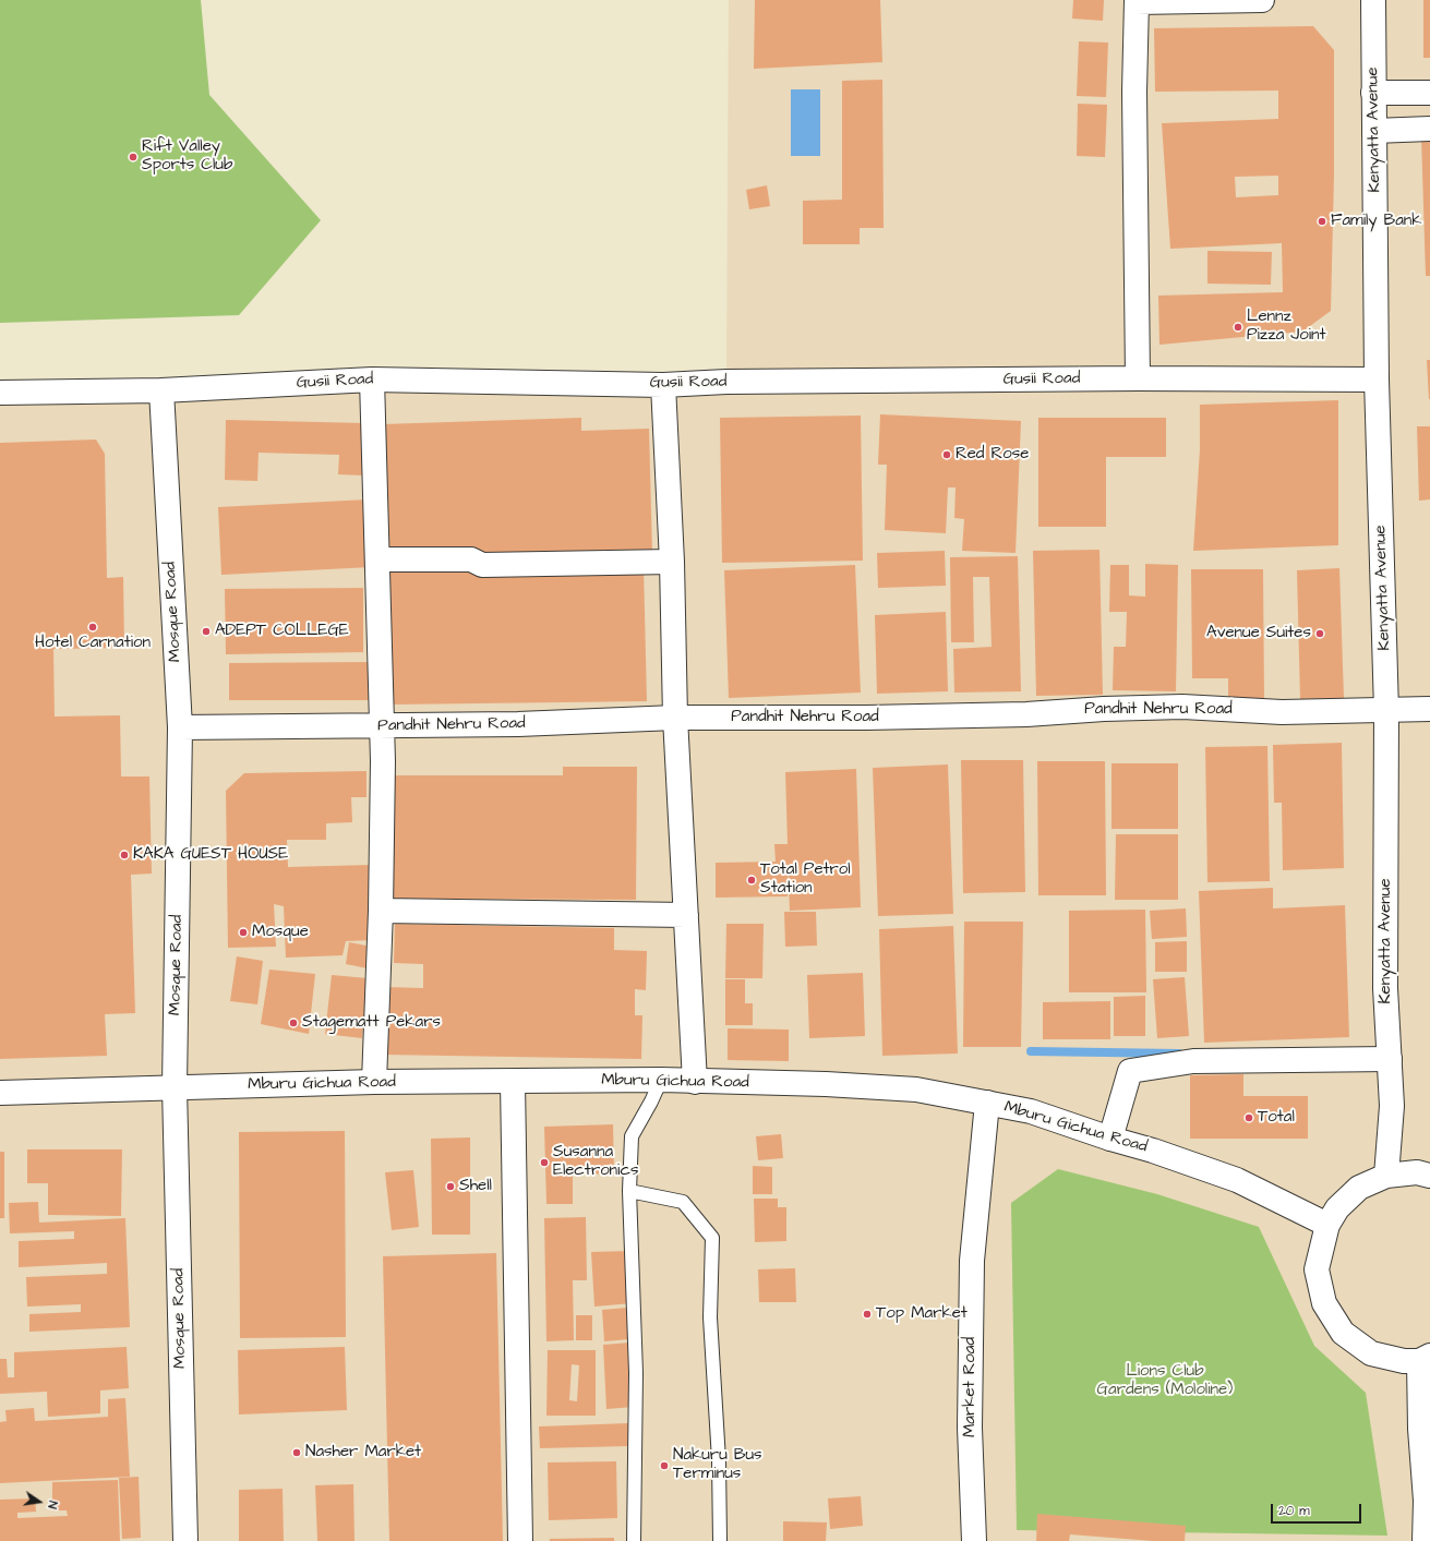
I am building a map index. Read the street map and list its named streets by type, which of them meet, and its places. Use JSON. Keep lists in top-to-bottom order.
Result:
{
  "streets": {
    "street": [
      "Kenyatta Avenue",
      "Gusii Road",
      "Mosque Road",
      "Pandhit Nehru Road",
      "Mburu Gichua Road",
      "Market Road"
    ]
  },
  "crossings": [
    ["Kenyatta Avenue", "Gusii Road"],
    ["Kenyatta Avenue", "Pandhit Nehru Road"],
    ["Gusii Road", "Mosque Road"],
    ["Mosque Road", "Pandhit Nehru Road"],
    ["Mosque Road", "Mburu Gichua Road"],
    ["Mburu Gichua Road", "Market Road"]
  ],
  "parks": ["Lions Club Gardens (Mololine)"],
  "places": [
    "Rift Valley Sports Club",
    "Family Bank",
    "Lennz Pizza Joint",
    "Red Rose",
    "Hotel Carnation",
    "ADEPT COLLEGE",
    "Avenue Suites",
    "KAKA GUEST HOUSE",
    "Total Petrol Station",
    "Mosque",
    "Stagematt Pekars",
    "Total",
    "Susanna Electronics",
    "Shell",
    "Top Market",
    "Nasher Market",
    "Nakuru Bus Terminus"
  ],
  "scale_bar": "20 m",
  "north": "right"
}
